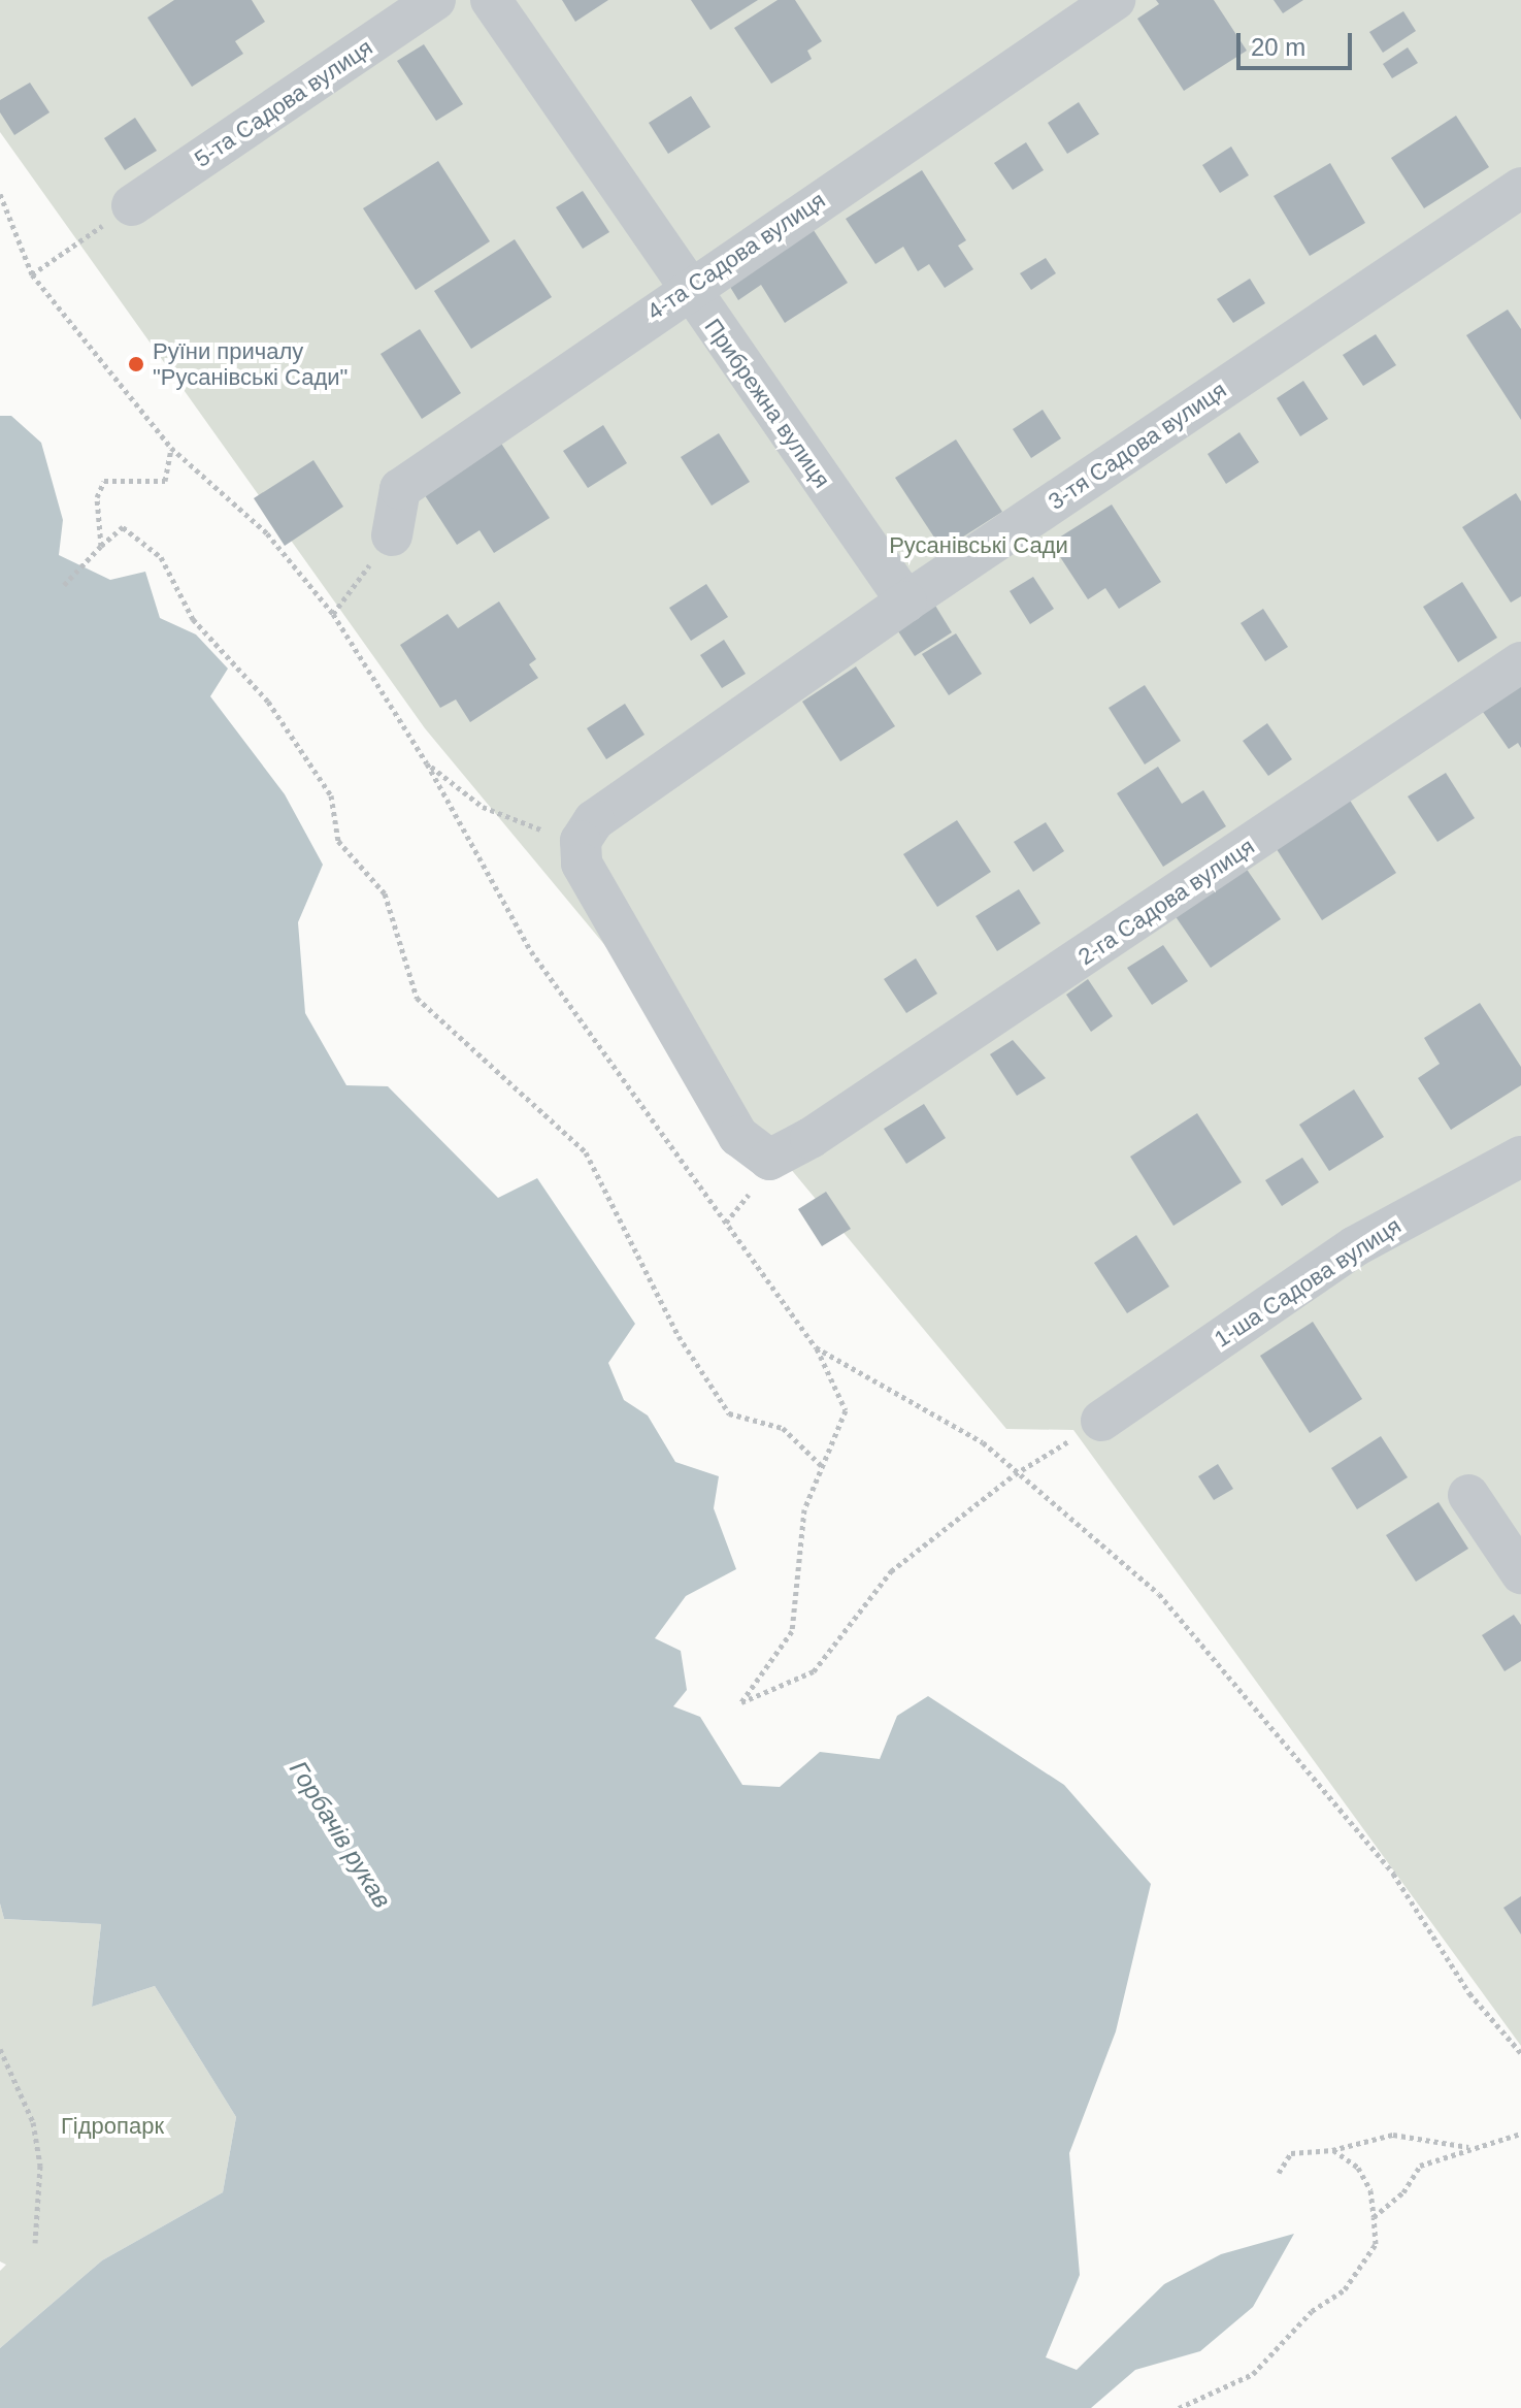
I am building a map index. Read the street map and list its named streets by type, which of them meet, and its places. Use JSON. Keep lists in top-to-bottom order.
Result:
{
  "streets": {
    "street": [
      "5-та Садова вулиця",
      "4-та Садова вулиця",
      "Прибрежна вулиця",
      "3-тя Садова вулиця",
      "2-га Садова вулиця",
      "1-ша Садова вулиця"
    ]
  },
  "crossings": [
    ["4-та Садова вулиця", "Прибрежна вулиця"],
    ["Прибрежна вулиця", "3-тя Садова вулиця"],
    ["3-тя Садова вулиця", "2-га Садова вулиця"]
  ],
  "water": ["Горбачів рукав"],
  "parks": ["Русанівські Сади", "Гідропарк"],
  "places": ["Руїни причалу \"Русанівські Сади\""],
  "scale_bar": "20 m"
}
